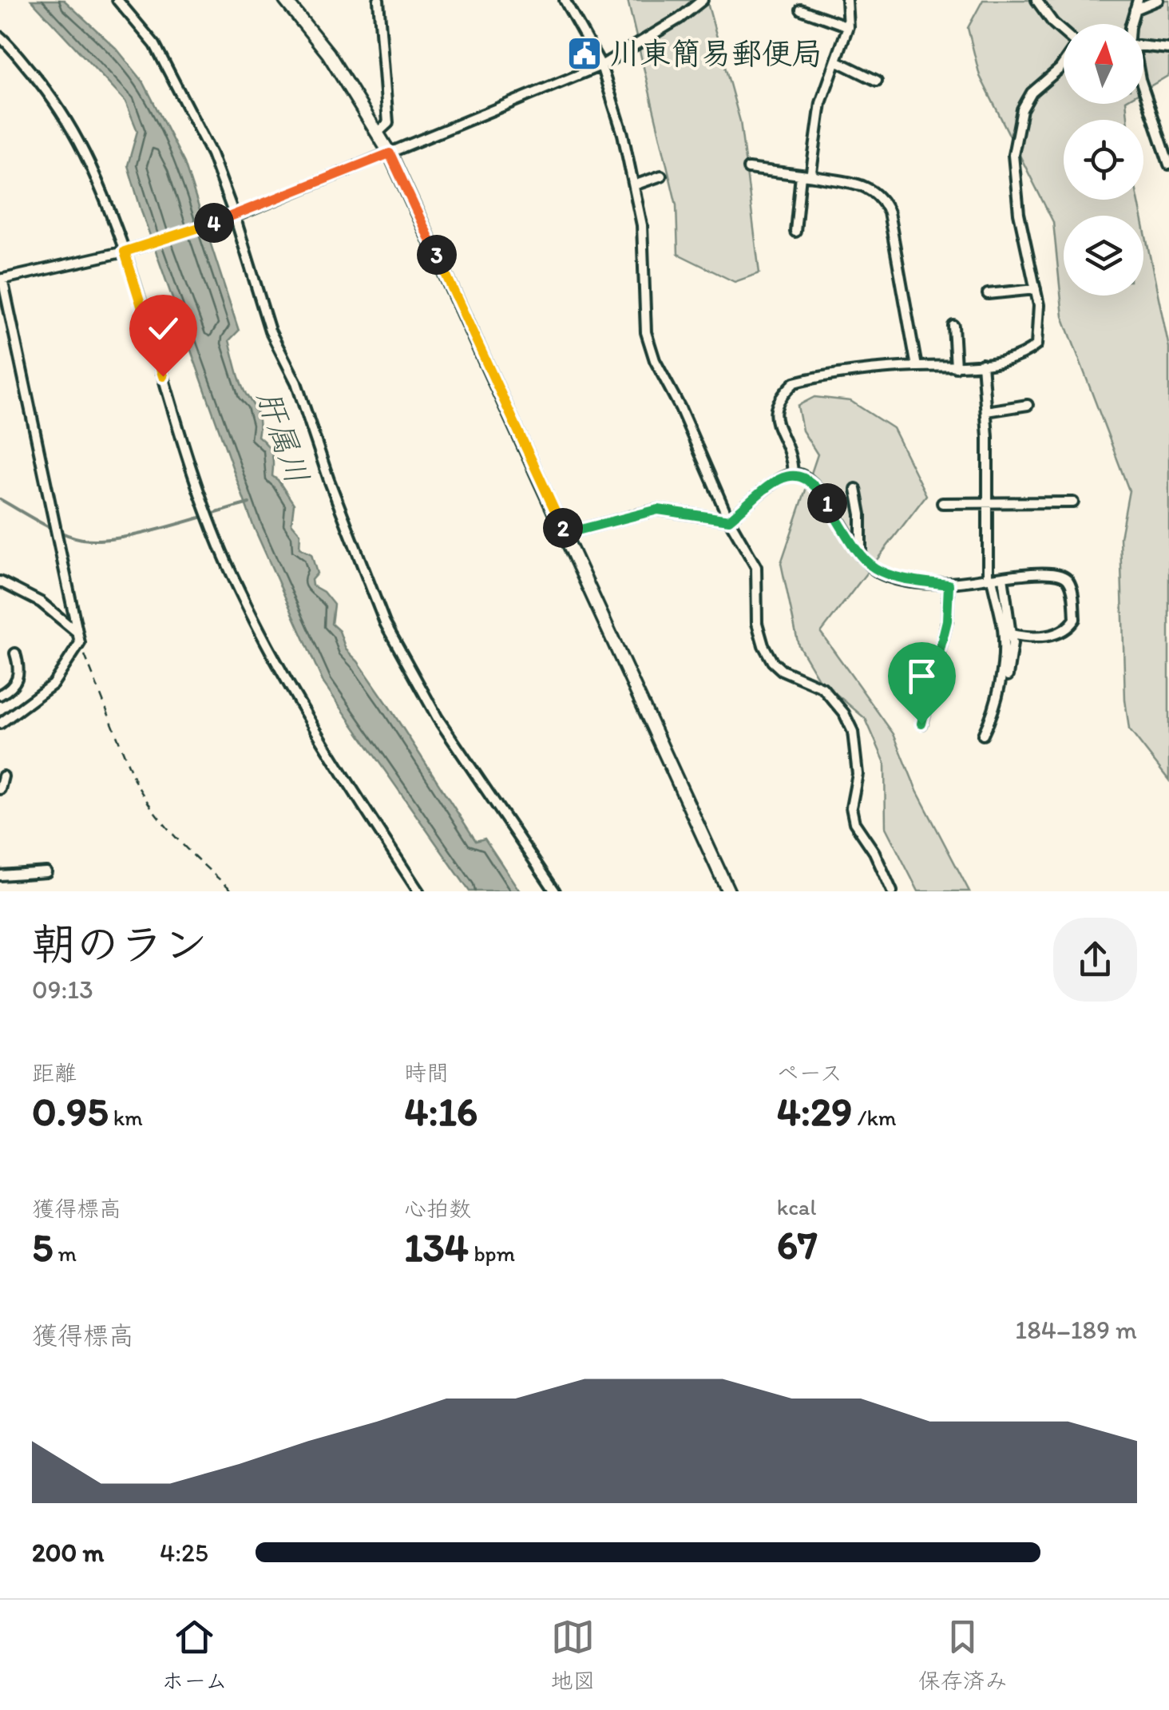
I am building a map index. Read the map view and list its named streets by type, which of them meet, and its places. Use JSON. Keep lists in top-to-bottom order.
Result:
{
  "water": ["肝属川"],
  "places": {
    "public building": ["川東簡易郵便局"]
  },
  "north": "top",
  "page": {
    "pins": [
      "4",
      "3",
      "1",
      "2"
    ],
    "heading": ["朝のラン", "09:13"],
    "stats": [
      ["距離", "0.95 km"],
      ["時間", "4:16"],
      ["ペース", "4:29 /km"],
      ["獲得標高", "5 m"],
      ["心拍数", "134 bpm"],
      ["kcal", "67"]
    ],
    "chart": ["獲得標高", "184–189 m"],
    "list": [
      {
        "name": "200 m",
        "note": "4:25"
      }
    ],
    "tabs": ["ホーム", "地図", "保存済み"]
  }
}
